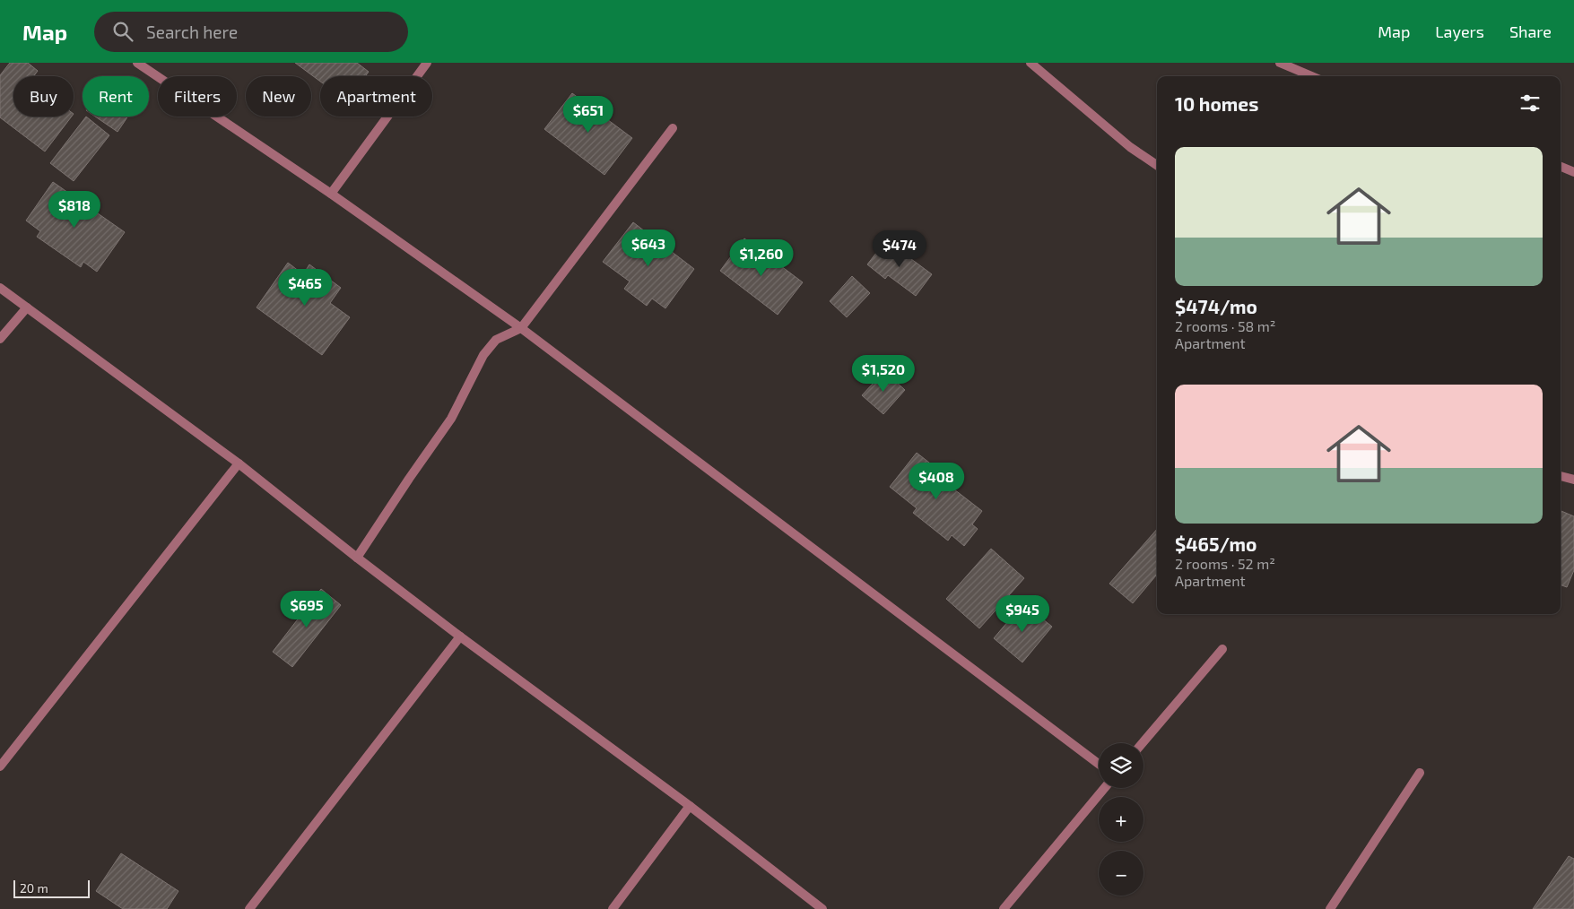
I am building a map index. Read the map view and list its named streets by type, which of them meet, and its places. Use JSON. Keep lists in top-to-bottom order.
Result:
{
  "scale_bar": "20 m",
  "page": {
    "header": "Map",
    "search": "Search here",
    "nav": ["Map", "Layers", "Share"],
    "chip": [
      "Buy",
      "Rent",
      "Filters",
      "New",
      "Apartment"
    ],
    "heading": "10 homes",
    "price": [
      "$651",
      "$818",
      "$643",
      "$474",
      "$1,260",
      "$465",
      "$1,520",
      "$408",
      "$695",
      "$945"
    ],
    "list": [
      {
        "name": "$474/mo",
        "note": "2 rooms · 58 m² · Apartment"
      },
      {
        "name": "$465/mo",
        "note": "2 rooms · 52 m² · Apartment"
      }
    ],
    "map_buttons": ["+", "−"],
    "scale": "20 m"
  }
}
